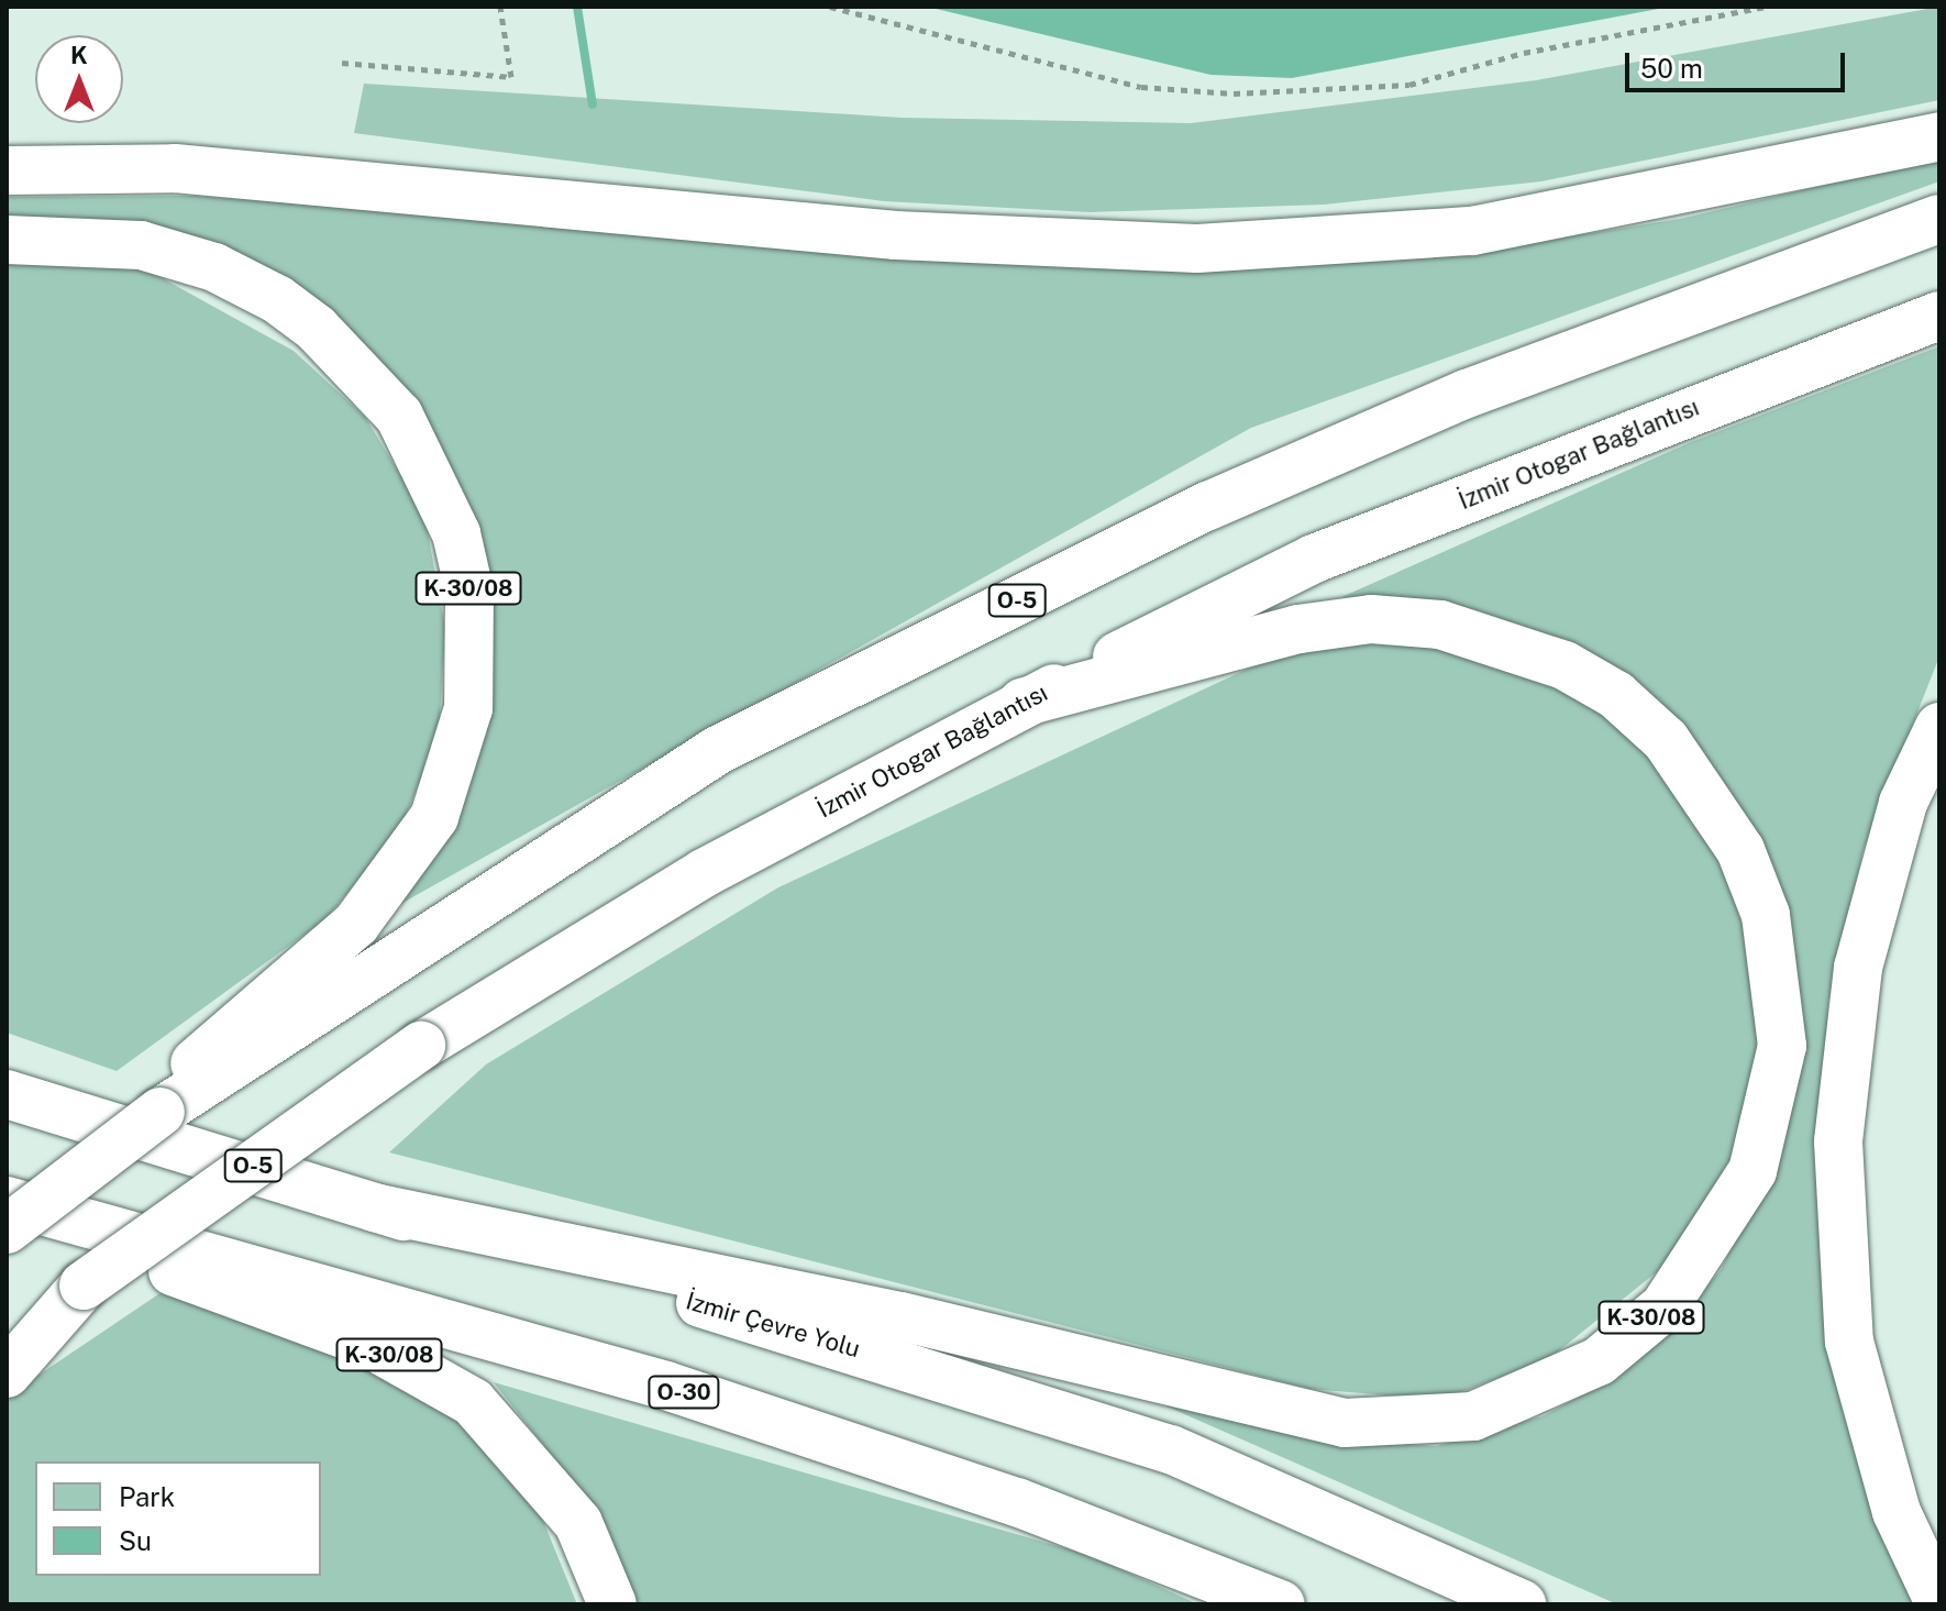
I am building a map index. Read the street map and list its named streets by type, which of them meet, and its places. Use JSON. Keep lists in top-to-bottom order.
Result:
{
  "streets": {
    "highway": [
      "İzmir Otogar Bağlantısı",
      "K-30/08",
      "O-5",
      "İzmir Çevre Yolu",
      "O-30"
    ]
  },
  "crossings": [
    ["İzmir Otogar Bağlantısı", "K-30/08"],
    ["K-30/08", "O-5"],
    ["K-30/08", "İzmir Çevre Yolu"],
    ["K-30/08", "O-30"]
  ],
  "legend": ["Park", "Su"],
  "scale_bar": "50 m",
  "north": "top"
}
